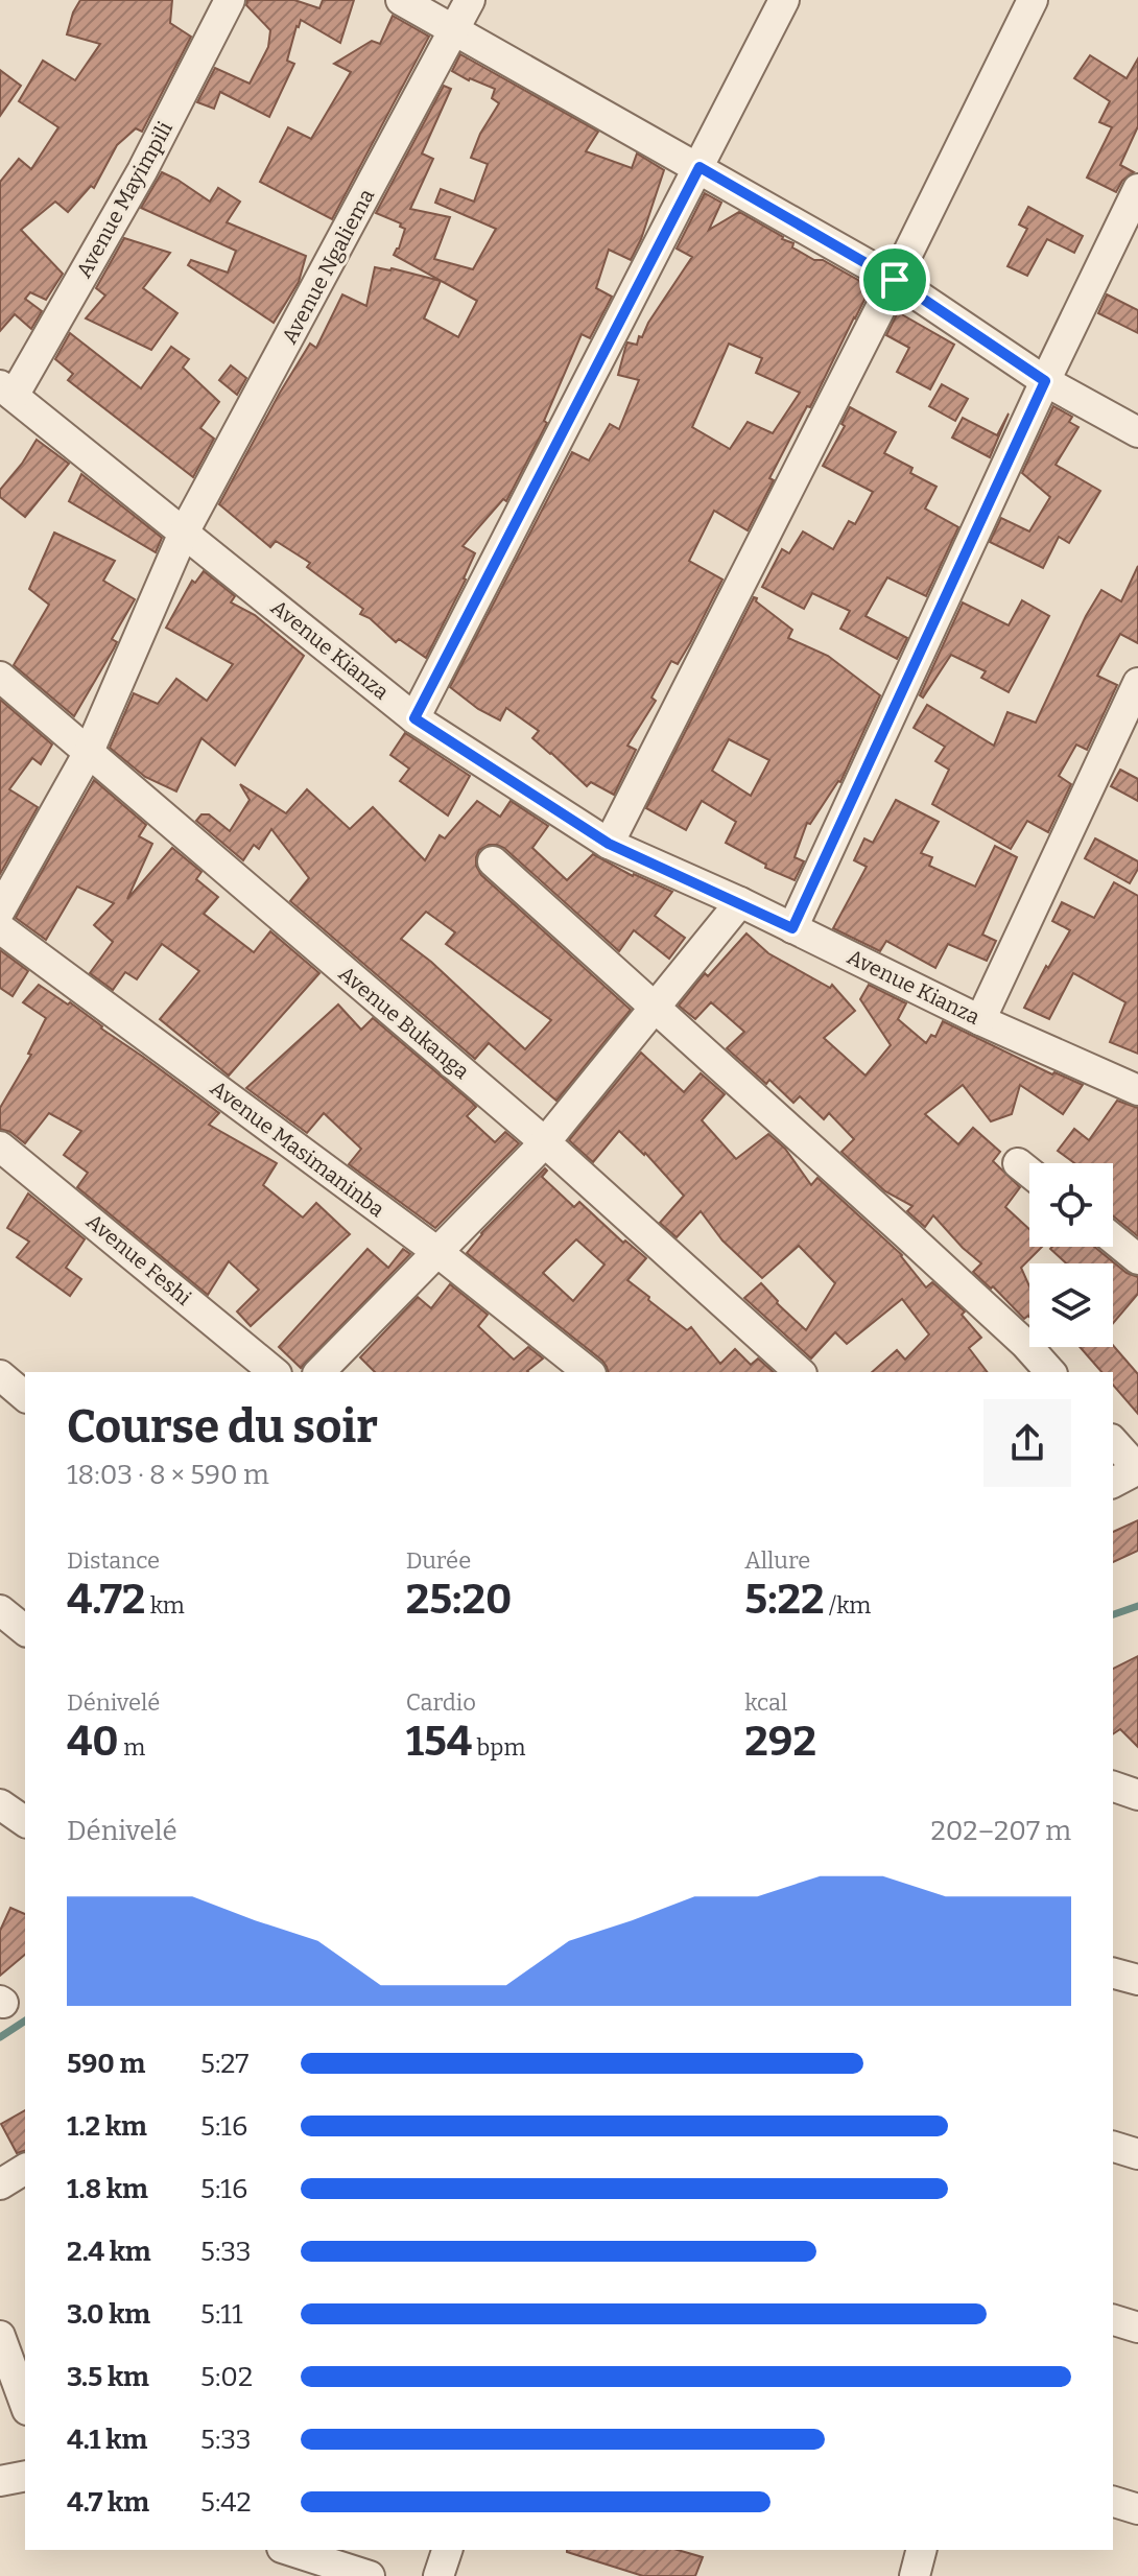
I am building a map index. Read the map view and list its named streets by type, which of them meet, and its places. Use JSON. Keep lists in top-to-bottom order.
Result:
{
  "streets": {
    "street": [
      "Avenue Mayimpili",
      "Avenue Ngaliema",
      "Avenue Kianza",
      "Avenue Bukanga",
      "Avenue Masimaninba",
      "Avenue Feshi"
    ]
  },
  "crossings": [
    ["Avenue Mayimpili", "Avenue Kianza"],
    ["Avenue Ngaliema", "Avenue Kianza"],
    ["Avenue Ngaliema", "Avenue Bukanga"]
  ],
  "page": {
    "heading": ["Course du soir", "18:03 · 8 × 590 m"],
    "stats": [
      ["Distance", "4.72 km"],
      ["Durée", "25:20"],
      ["Allure", "5:22 /km"],
      ["Dénivelé", "40 m"],
      ["Cardio", "154 bpm"],
      ["kcal", "292"]
    ],
    "chart": ["Dénivelé", "202–207 m"],
    "list": [
      {
        "name": "590 m",
        "note": "5:27"
      },
      {
        "name": "1.2 km",
        "note": "5:16"
      },
      {
        "name": "1.8 km",
        "note": "5:16"
      },
      {
        "name": "2.4 km",
        "note": "5:33"
      },
      {
        "name": "3.0 km",
        "note": "5:11"
      },
      {
        "name": "3.5 km",
        "note": "5:02"
      },
      {
        "name": "4.1 km",
        "note": "5:33"
      },
      {
        "name": "4.7 km",
        "note": "5:42"
      }
    ]
  }
}
